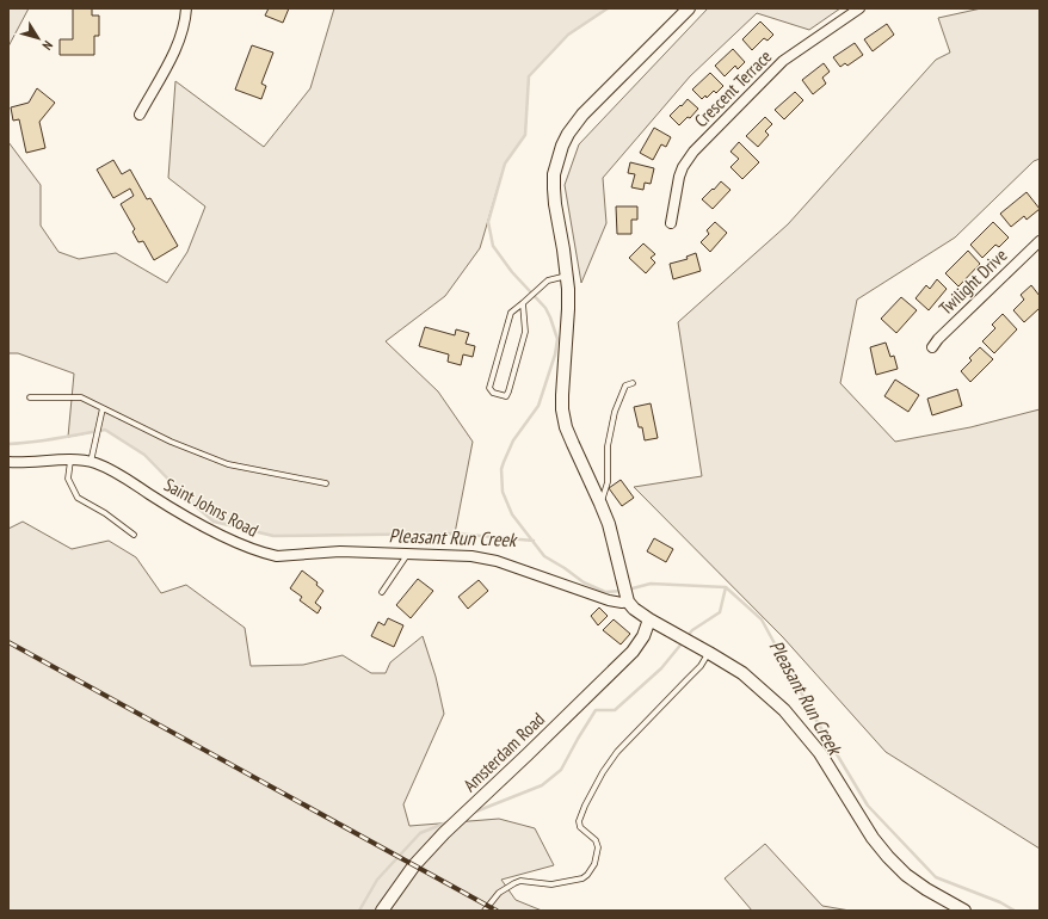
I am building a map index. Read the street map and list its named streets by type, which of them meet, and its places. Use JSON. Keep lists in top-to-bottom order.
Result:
{
  "streets": {
    "street": [
      "Crescent Terrace",
      "Twilight Drive",
      "Saint Johns Road",
      "Amsterdam Road"
    ]
  },
  "water": ["Pleasant Run Creek"],
  "north": "bottom right"
}
